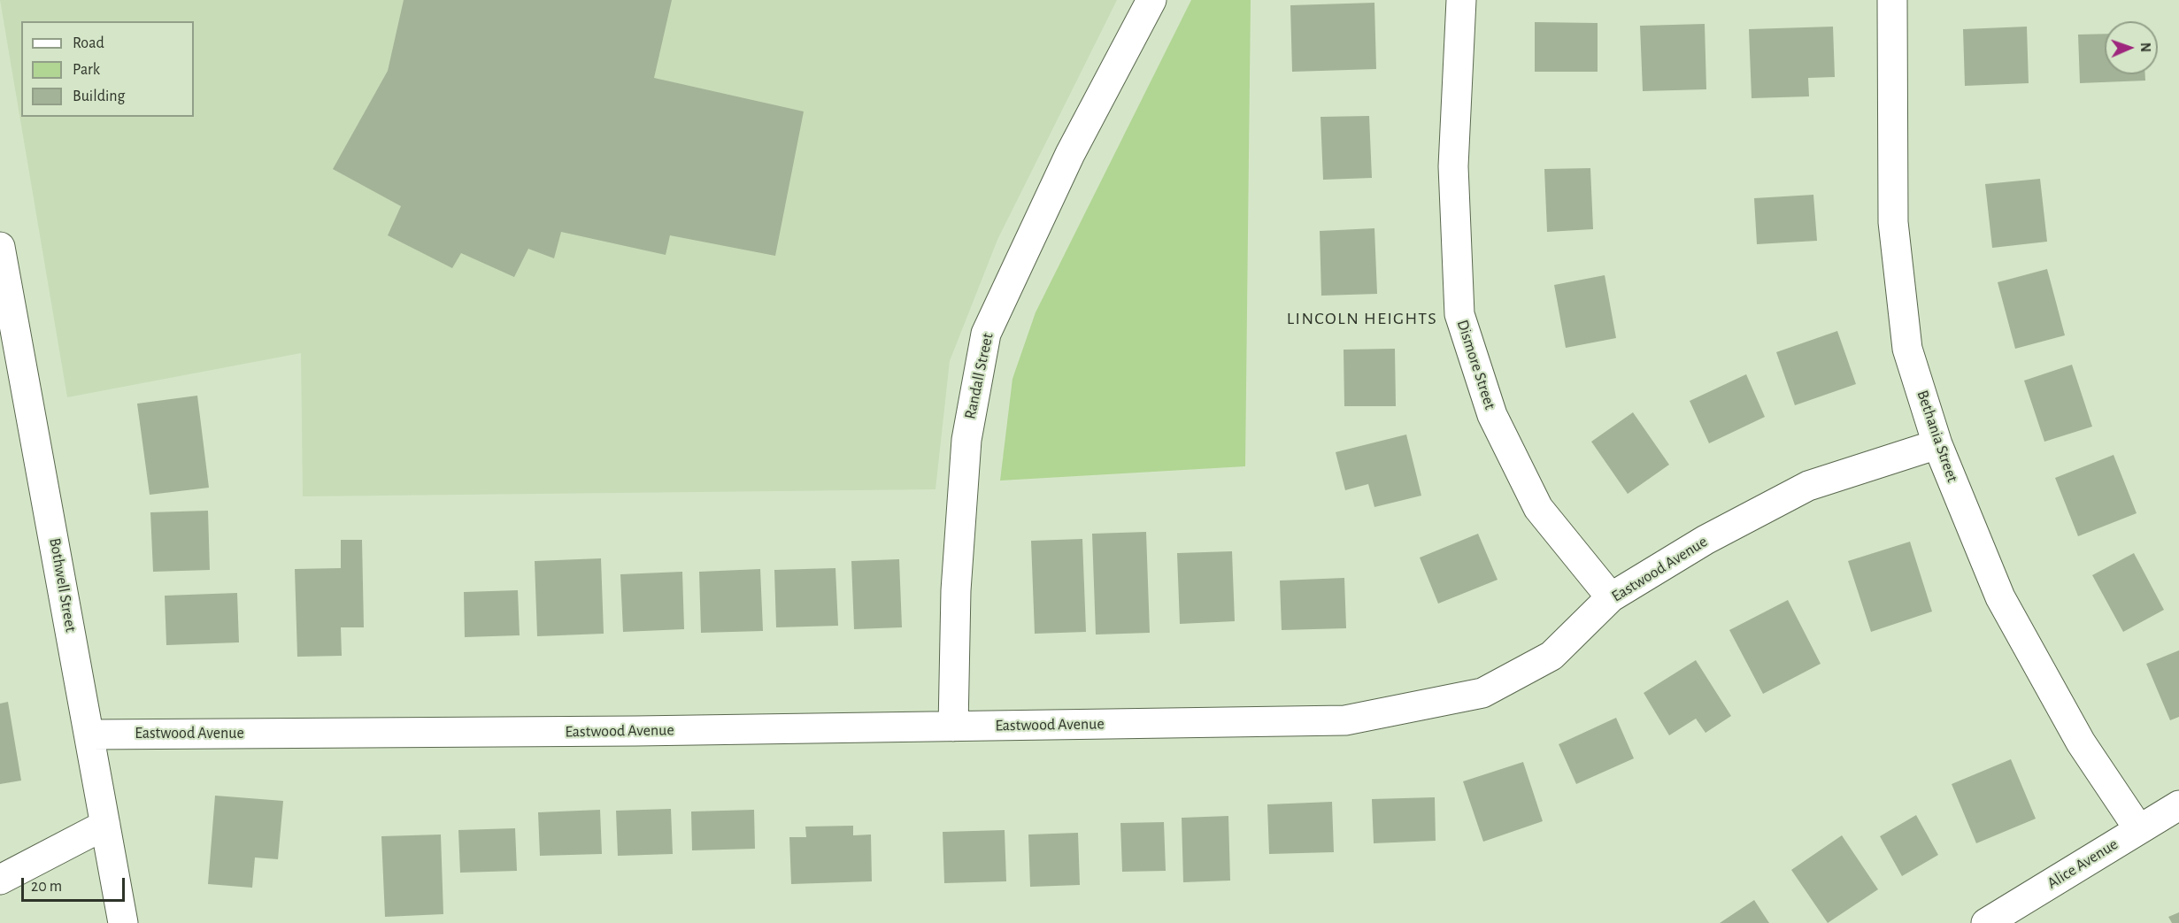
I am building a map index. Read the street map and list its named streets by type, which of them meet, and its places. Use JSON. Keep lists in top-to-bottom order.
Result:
{
  "streets": {
    "street": [
      "Dismore Street",
      "Randall Street",
      "Bethania Street",
      "Eastwood Avenue",
      "Bothwell Street",
      "Alice Avenue"
    ]
  },
  "crossings": [
    ["Dismore Street", "Eastwood Avenue"],
    ["Randall Street", "Eastwood Avenue"],
    ["Bethania Street", "Eastwood Avenue"],
    ["Bethania Street", "Alice Avenue"],
    ["Eastwood Avenue", "Bothwell Street"]
  ],
  "districts": ["LINCOLN HEIGHTS"],
  "legend": ["Road", "Park", "Building"],
  "scale_bar": "20 m",
  "north": "right"
}
